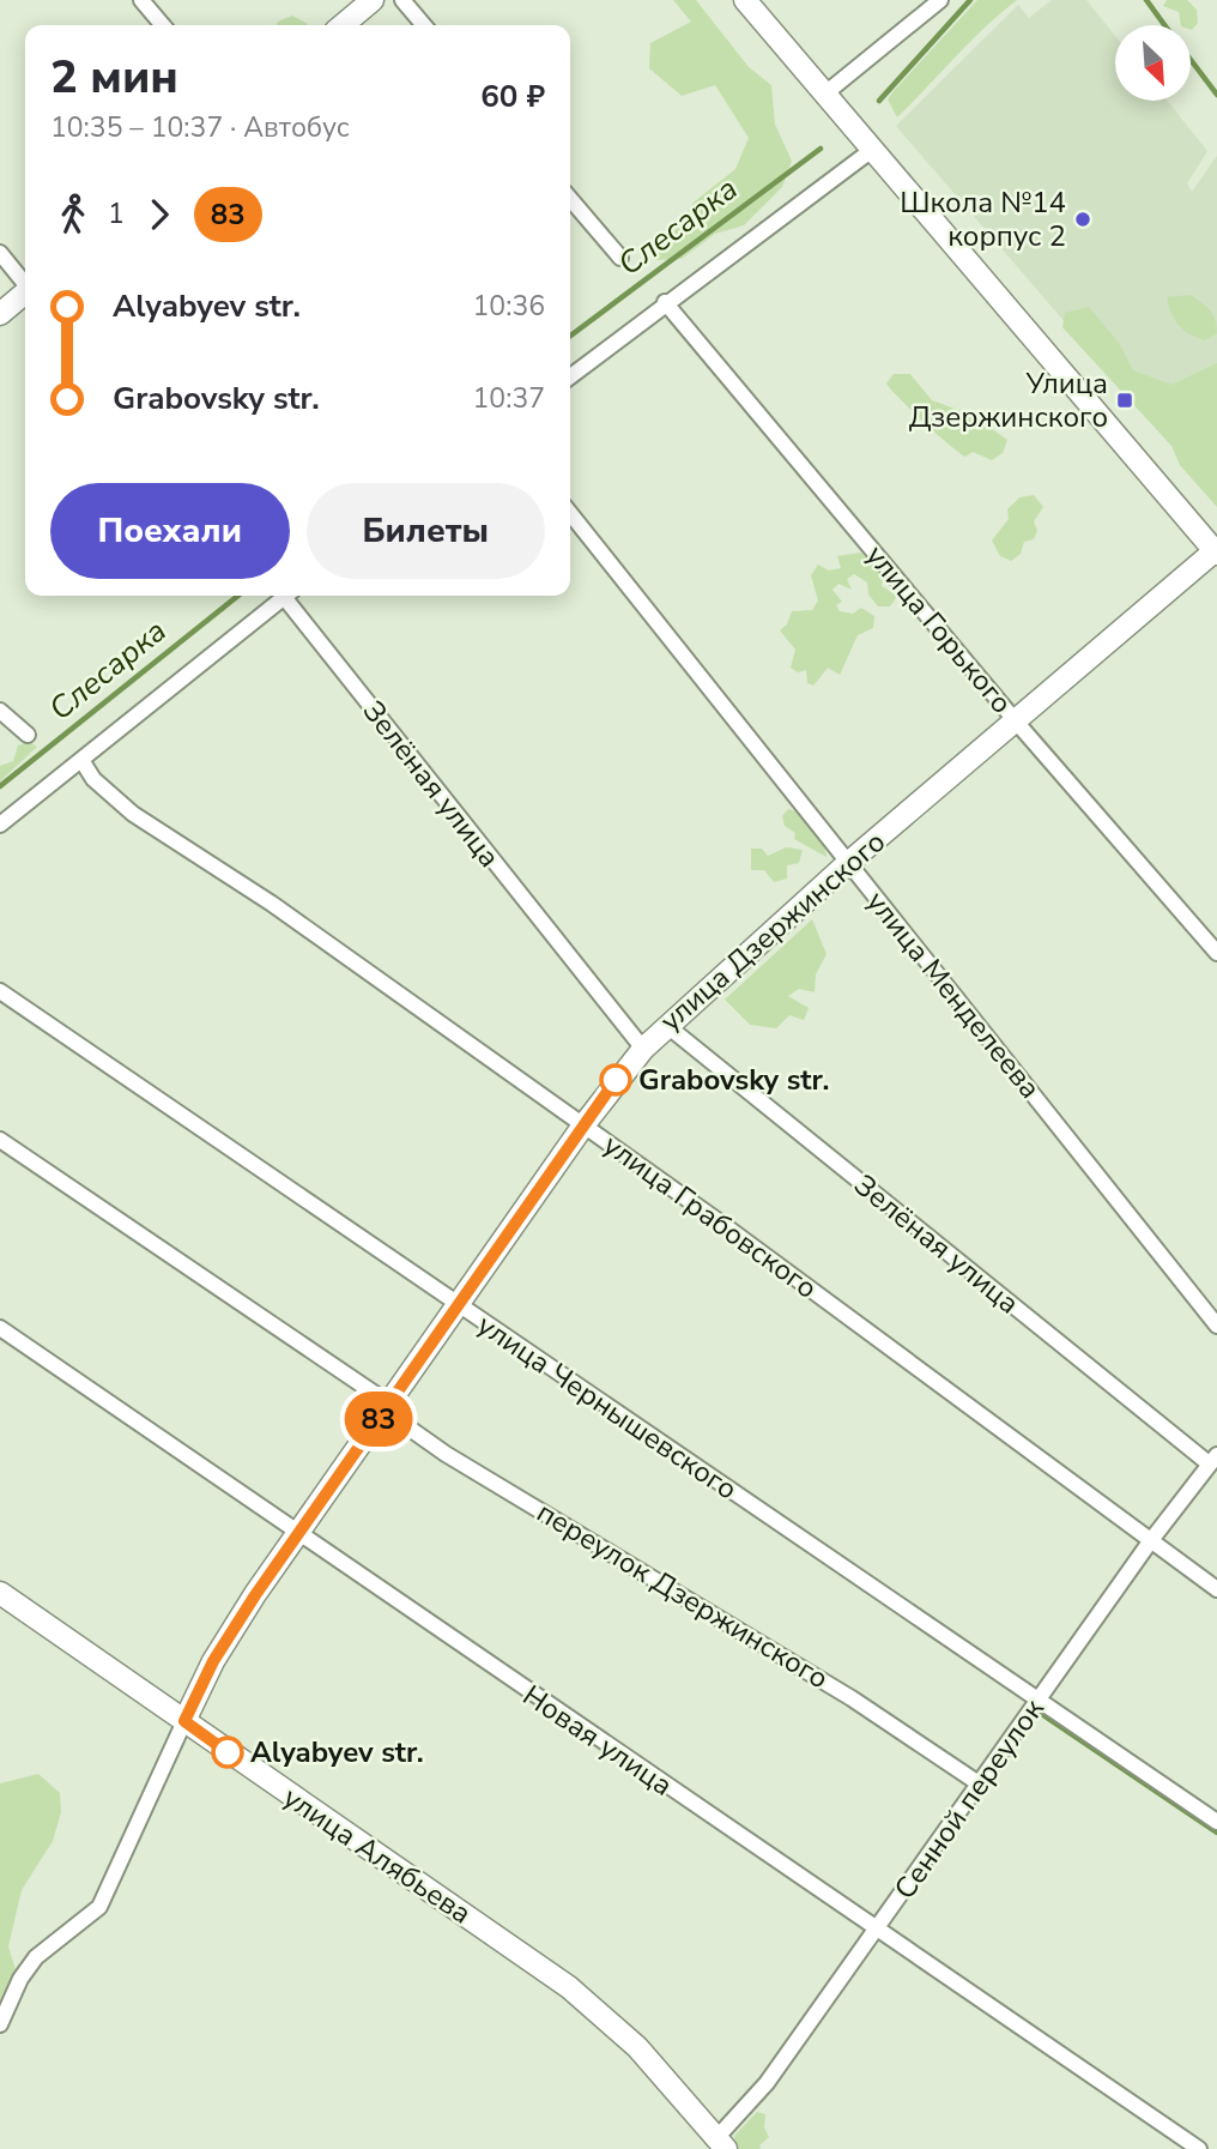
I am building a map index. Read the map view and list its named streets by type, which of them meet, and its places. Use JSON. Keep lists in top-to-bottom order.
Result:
{
  "streets": {
    "main road": ["улица Дзержинского", "улица Алябьева"],
    "street": [
      "улица Горького",
      "Зелёная улица",
      "улица Менделеева",
      "улица Грабовского",
      "улица Чернышевского",
      "переулок Дзержинского",
      "Новая улица",
      "Сенной переулок"
    ]
  },
  "crossings": [
    ["улица Горького", "улица Дзержинского"],
    ["Зелёная улица", "улица Дзержинского"],
    ["Зелёная улица", "Сенной переулок"],
    ["улица Дзержинского", "улица Менделеева"],
    ["улица Дзержинского", "улица Грабовского"],
    ["улица Дзержинского", "улица Чернышевского"],
    ["улица Дзержинского", "переулок Дзержинского"],
    ["улица Дзержинского", "Новая улица"],
    ["улица Дзержинского", "улица Алябьева"],
    ["улица Грабовского", "Сенной переулок"],
    ["улица Чернышевского", "Сенной переулок"],
    ["переулок Дзержинского", "Сенной переулок"],
    ["Новая улица", "Сенной переулок"],
    ["Сенной переулок", "улица Алябьева"]
  ],
  "water": ["Слесарка"],
  "places": {
    "other": ["Школа №14 корпус 2", "Grabovsky str.", "Alyabyev str."],
    "transit": ["Улица Дзержинского"]
  },
  "lines": ["bus line 83"],
  "north": "bottom right",
  "page": {
    "on_map": "83",
    "heading": ["2 мин", "10:35 – 10:37 · Автобус", "60 ₽"],
    "legs": ["1", "83"],
    "list": [
      {
        "name": "Alyabyev str.",
        "value": "10:36"
      },
      {
        "name": "Grabovsky str.",
        "value": "10:37"
      }
    ],
    "buttons": ["Поехали", "Билеты"]
  }
}
